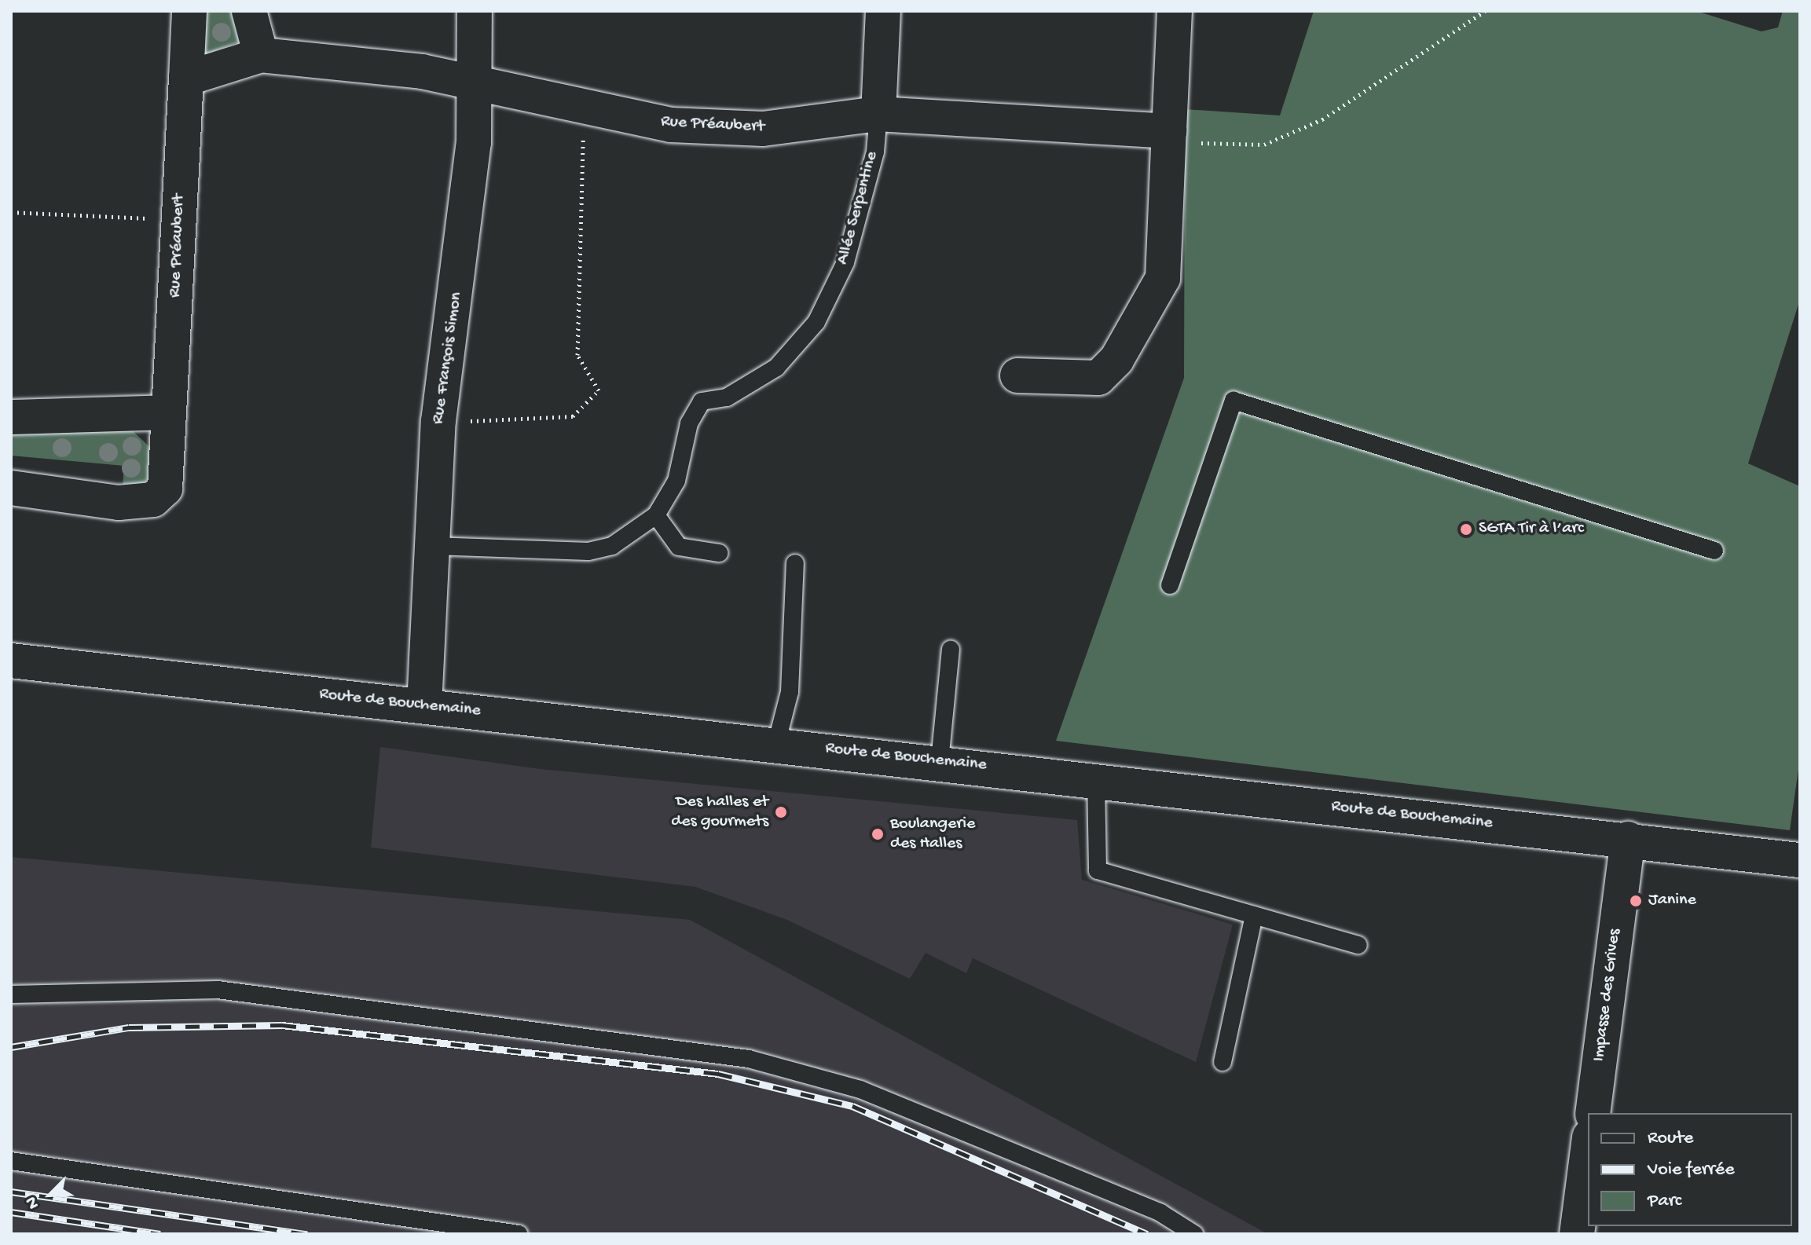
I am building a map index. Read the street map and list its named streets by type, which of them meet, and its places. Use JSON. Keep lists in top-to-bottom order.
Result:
{
  "streets": {
    "street": [
      "Rue Préaubert",
      "Rue François Simon",
      "Route de Bouchemaine",
      "Impasse des Grives"
    ],
    "lane": ["Allée Serpentine"]
  },
  "crossings": [
    ["Rue Préaubert", "Allée Serpentine"],
    ["Rue Préaubert", "Rue François Simon"],
    ["Allée Serpentine", "Rue François Simon"],
    ["Rue François Simon", "Route de Bouchemaine"],
    ["Route de Bouchemaine", "Impasse des Grives"]
  ],
  "places": [
    "SGTA Tir à l’arc",
    "Des halles et des gourmets",
    "Boulangerie des Halles",
    "Janine"
  ],
  "legend": ["Route", "Voie ferrée", "Parc"],
  "north": "bottom left"
}
